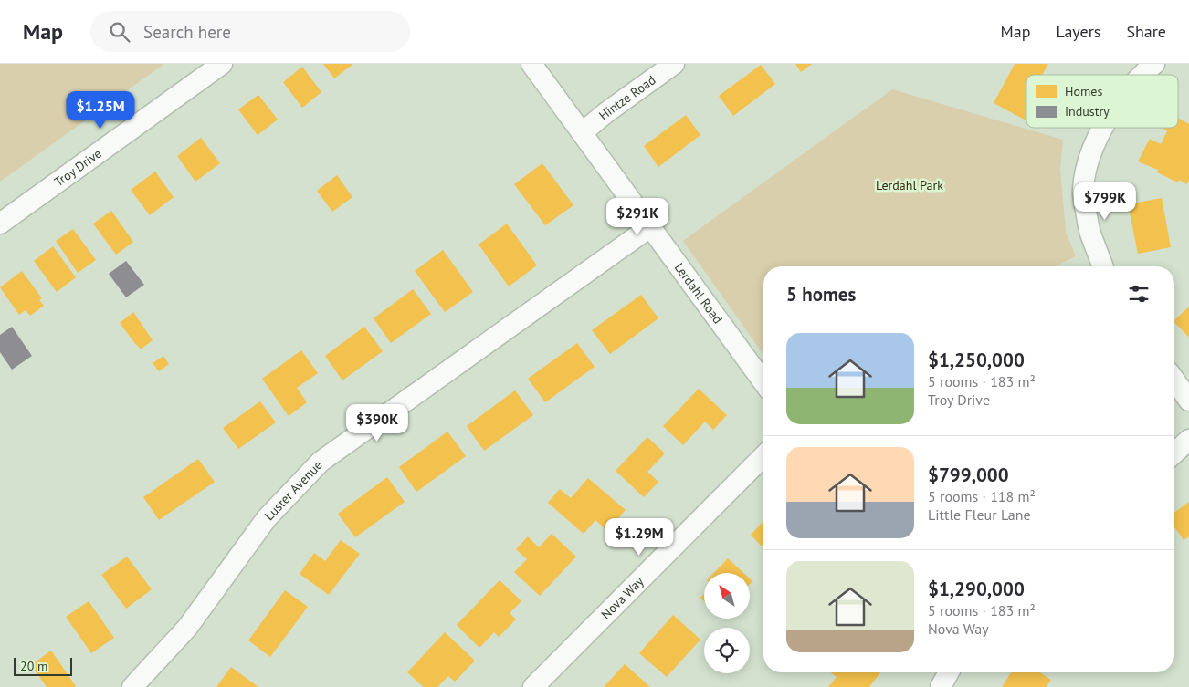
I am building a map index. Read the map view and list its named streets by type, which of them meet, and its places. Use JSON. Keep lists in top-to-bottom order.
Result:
{
  "streets": {
    "street": [
      "Hintze Road",
      "Troy Drive",
      "Lerdahl Road",
      "Luster Avenue",
      "Nova Way"
    ]
  },
  "crossings": [
    ["Hintze Road", "Lerdahl Road"],
    ["Lerdahl Road", "Luster Avenue"]
  ],
  "parks": ["Lerdahl Park"],
  "legend": ["Homes", "Industry"],
  "scale_bar": "20 m",
  "north": "top left",
  "page": {
    "header": "Map",
    "search": "Search here",
    "nav": ["Map", "Layers", "Share"],
    "price": [
      "$1.25M",
      "$799K",
      "$291K",
      "$390K",
      "$1.29M"
    ],
    "heading": "5 homes",
    "list": [
      {
        "name": "$1,250,000",
        "note": "5 rooms · 183 m² · Troy Drive"
      },
      {
        "name": "$799,000",
        "note": "5 rooms · 118 m² · Little Fleur Lane"
      },
      {
        "name": "$1,290,000",
        "note": "5 rooms · 183 m² · Nova Way"
      }
    ],
    "scale": "20 m"
  }
}
